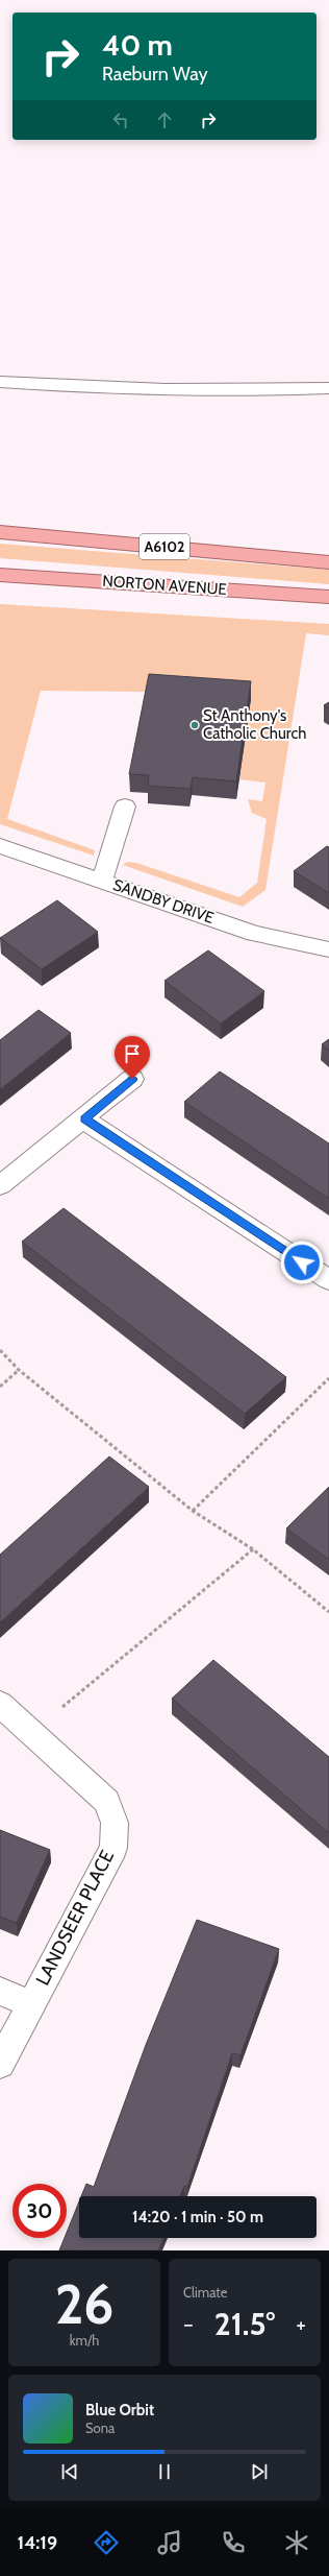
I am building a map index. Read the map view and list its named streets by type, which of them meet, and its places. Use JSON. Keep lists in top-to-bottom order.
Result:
{
  "streets": {
    "highway": ["A6102", "NORTON AVENUE"],
    "street": ["SANDBY DRIVE", "LANDSEER PLACE"]
  },
  "places": ["St Anthony's Catholic Church"],
  "page": {
    "turn": ["40 m", "Raeburn Way"],
    "limit": "30",
    "trip": "14:20 · 1 min · 50 m",
    "tile": [
      ["26", "km/h"],
      "Climate"
    ],
    "heat": ["−", "21.5°", "+"],
    "song": ["Blue Orbit", "Sona"],
    "tabs": "14:19"
  }
}
